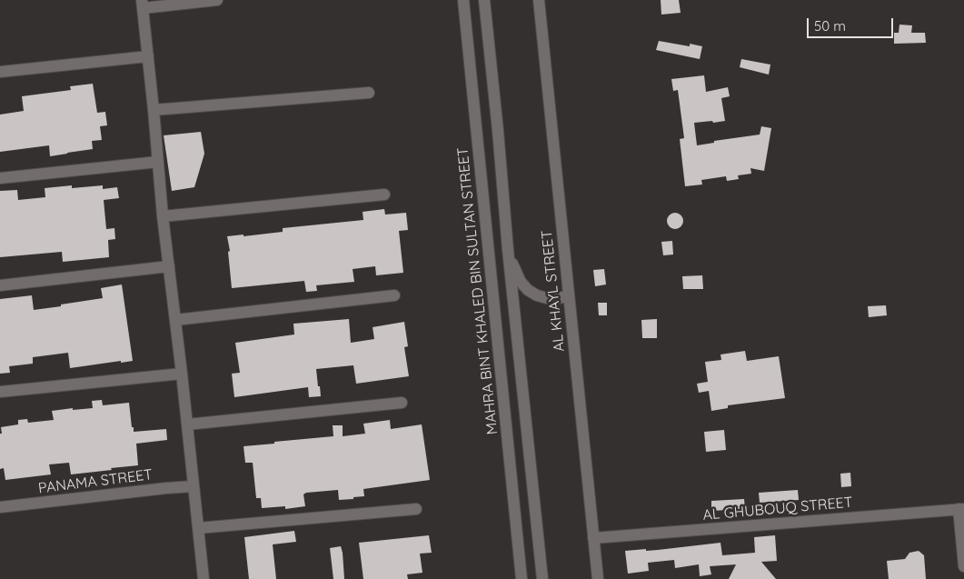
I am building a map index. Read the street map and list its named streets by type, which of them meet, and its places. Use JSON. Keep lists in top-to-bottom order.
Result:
{
  "streets": {
    "street": [
      "MAHRA BINT KHALED BIN SULTAN STREET",
      "AL KHAYL STREET",
      "PANAMA STREET",
      "AL GHUBOUQ STREET"
    ]
  },
  "crossings": [
    ["AL KHAYL STREET", "AL GHUBOUQ STREET"]
  ],
  "scale_bar": "50 m"
}
